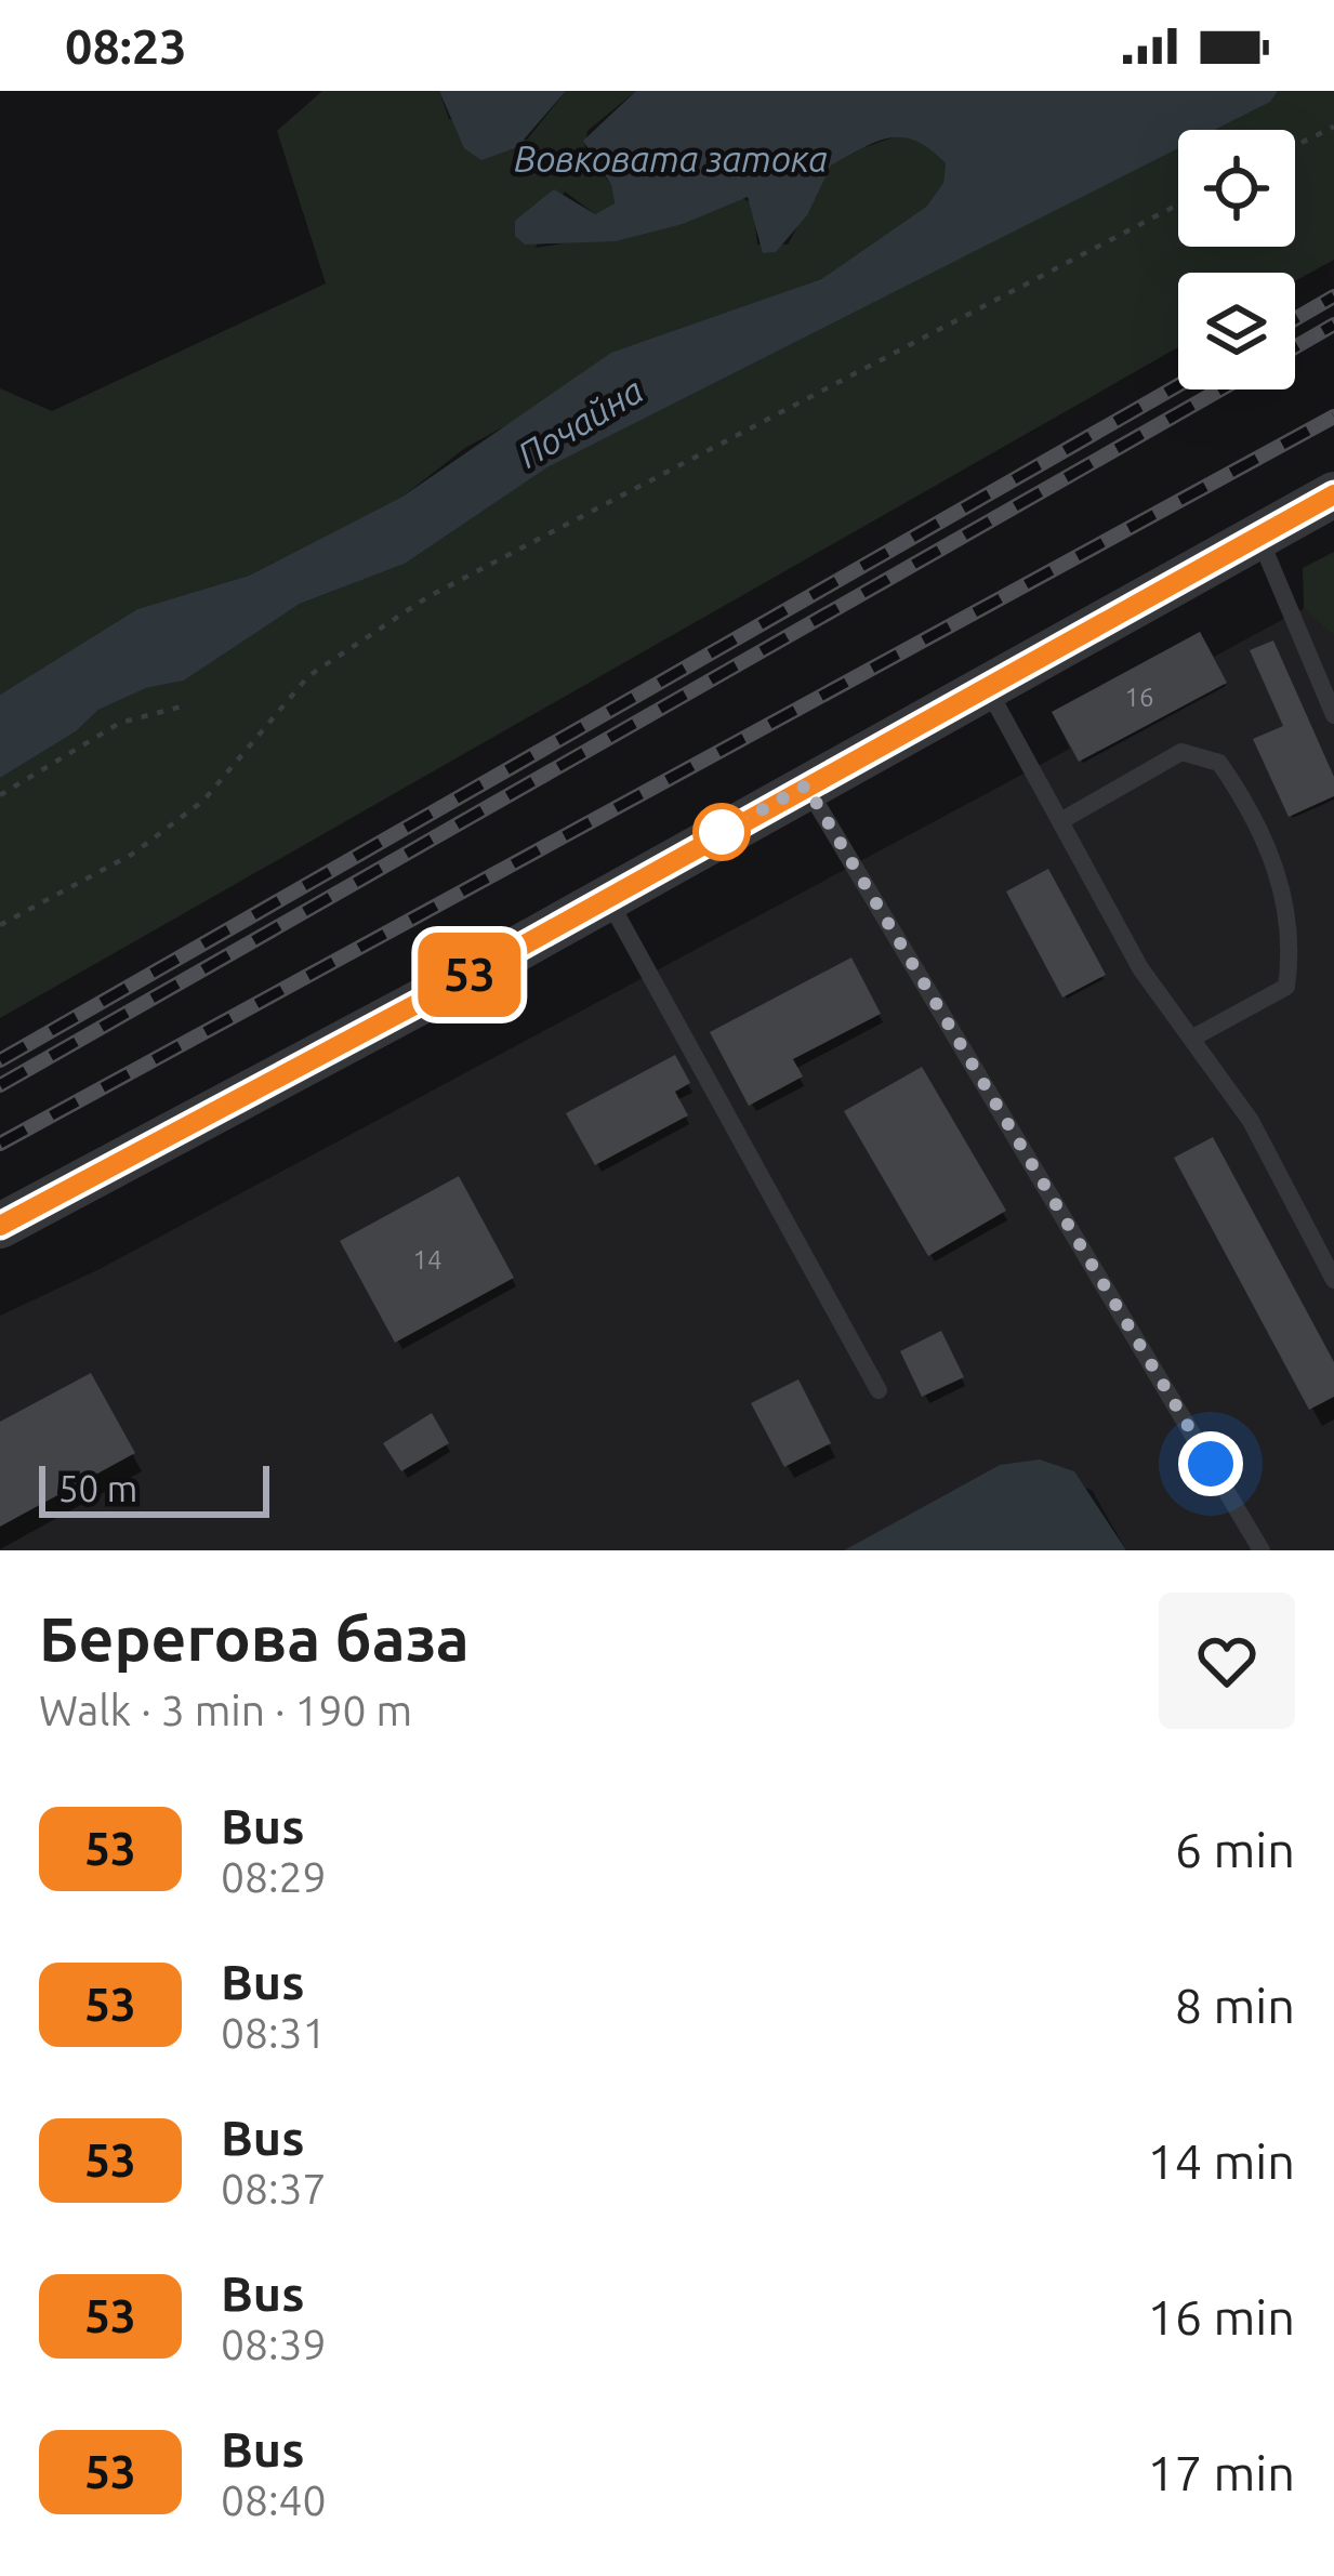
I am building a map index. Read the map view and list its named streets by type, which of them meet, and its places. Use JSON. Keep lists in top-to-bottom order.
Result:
{
  "water": ["Вовковата затока", "Почайна"],
  "lines": ["bus line 53"],
  "house_numbers": ["16", "14"],
  "scale_bar": "50 m",
  "page": {
    "status": "08:23",
    "on_map": "53",
    "scale": "50 m",
    "heading": ["Берегова база", "Walk · 3 min · 190 m"],
    "list": [
      {
        "mark": "53",
        "name": "Bus",
        "note": "08:29",
        "value": "6 min"
      },
      {
        "mark": "53",
        "name": "Bus",
        "note": "08:31",
        "value": "8 min"
      },
      {
        "mark": "53",
        "name": "Bus",
        "note": "08:37",
        "value": "14 min"
      },
      {
        "mark": "53",
        "name": "Bus",
        "note": "08:39",
        "value": "16 min"
      },
      {
        "mark": "53",
        "name": "Bus",
        "note": "08:40",
        "value": "17 min"
      }
    ]
  }
}
